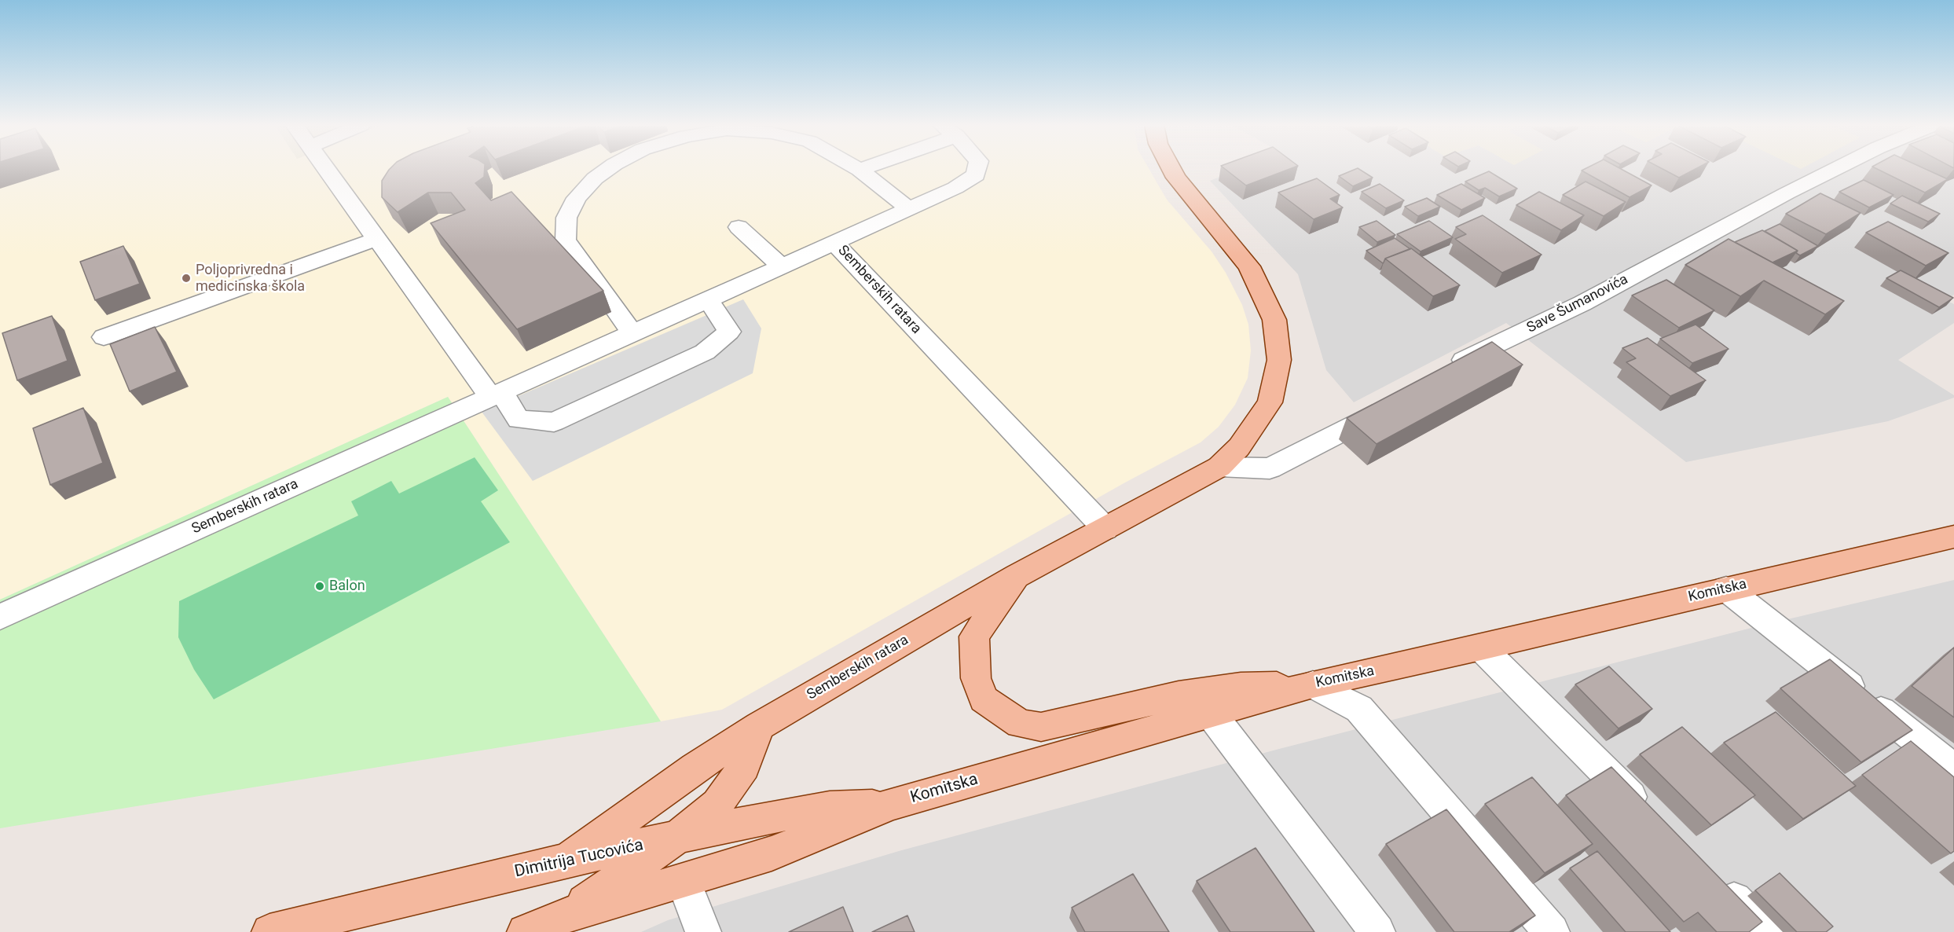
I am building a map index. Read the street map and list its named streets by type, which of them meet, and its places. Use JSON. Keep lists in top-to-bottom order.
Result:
{
  "streets": {
    "main road": ["Semberskih ratara", "Komitska", "Dimitrija Tucovića"],
    "street": ["Save Šumanovića"]
  },
  "crossings": [
    ["Semberskih ratara", "Dimitrija Tucovića"],
    ["Komitska", "Dimitrija Tucovića"]
  ],
  "places": ["Poljoprivredna i medicinska škola", "Balon"]
}
